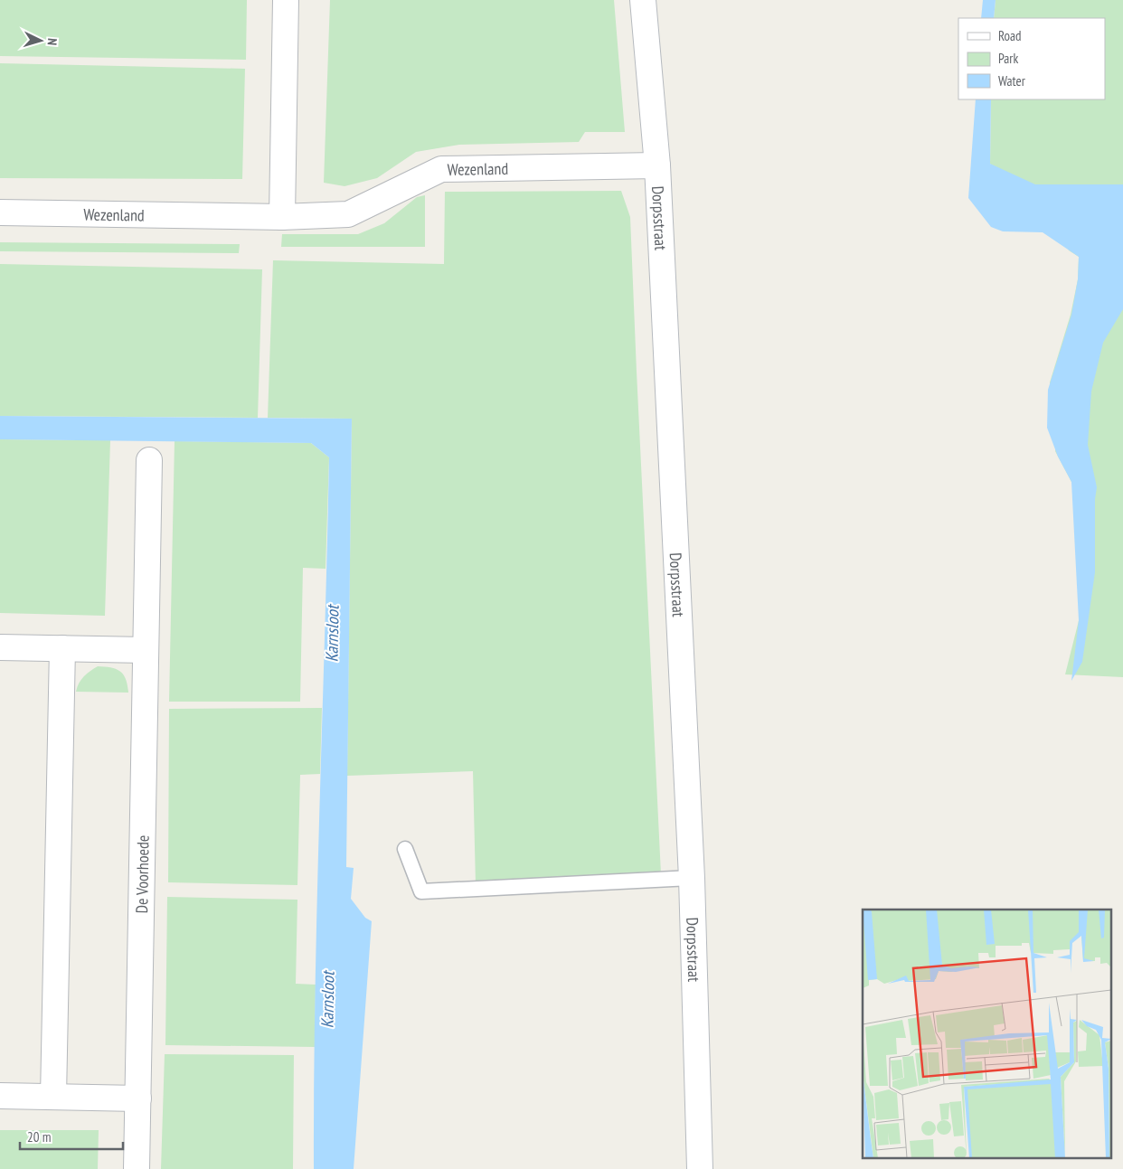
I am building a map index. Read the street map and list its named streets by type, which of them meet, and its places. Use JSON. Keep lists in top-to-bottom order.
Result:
{
  "streets": {
    "street": ["Wezenland", "Dorpsstraat", "De Voorhoede"]
  },
  "crossings": [
    ["Wezenland", "Dorpsstraat"]
  ],
  "water": ["Karnsloot"],
  "legend": ["Road", "Park", "Water"],
  "scale_bar": "20 m",
  "north": "right"
}
